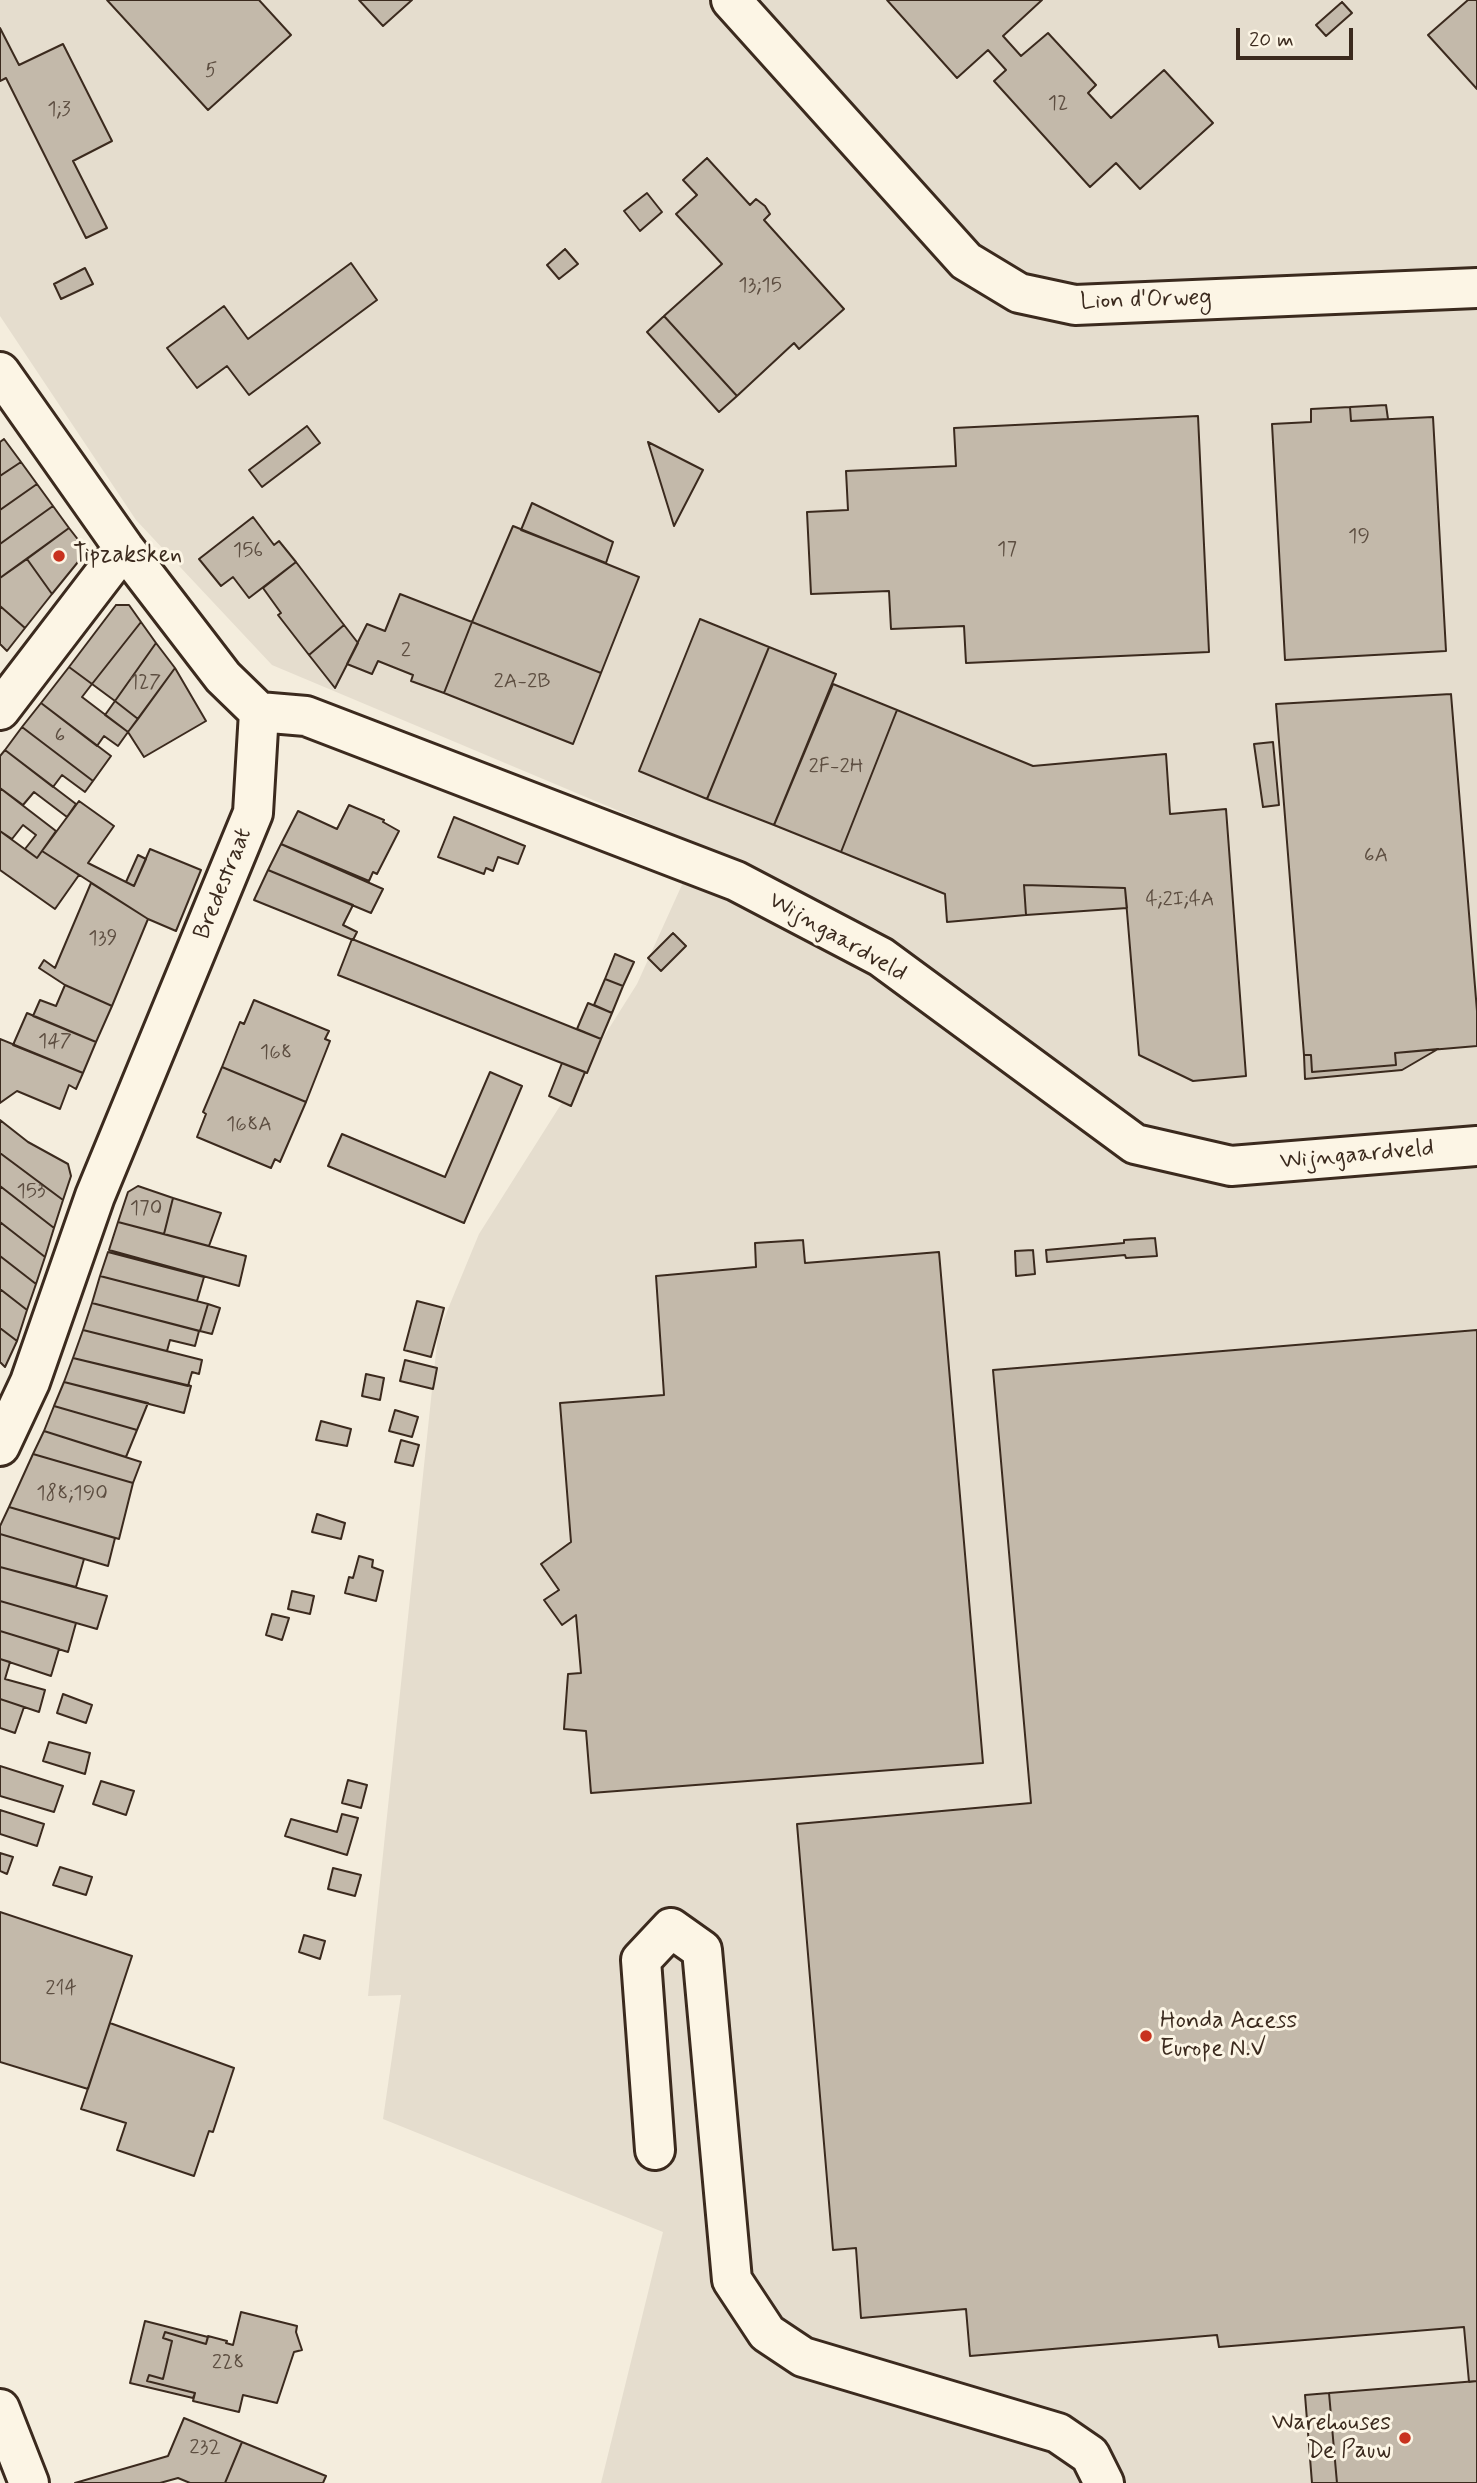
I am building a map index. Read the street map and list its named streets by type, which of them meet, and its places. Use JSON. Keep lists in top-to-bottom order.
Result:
{
  "streets": {
    "street": ["Lion d'Orweg", "Bredestraat", "Wijngaardveld"]
  },
  "crossings": [
    ["Bredestraat", "Wijngaardveld"]
  ],
  "places": ["Tipzaksken", "Honda Access Europe N.V", "Warehouses De Pauw"],
  "house_numbers": [
    "5",
    "12",
    "1;3",
    "13;15",
    "19",
    "17",
    "156",
    "2",
    "2A-2B",
    "127",
    "6",
    "2F-2H",
    "6A",
    "4;2I;4A",
    "139",
    "147",
    "168",
    "168A",
    "153",
    "170",
    "188;190",
    "214",
    "228",
    "232"
  ],
  "scale_bar": "20 m"
}
